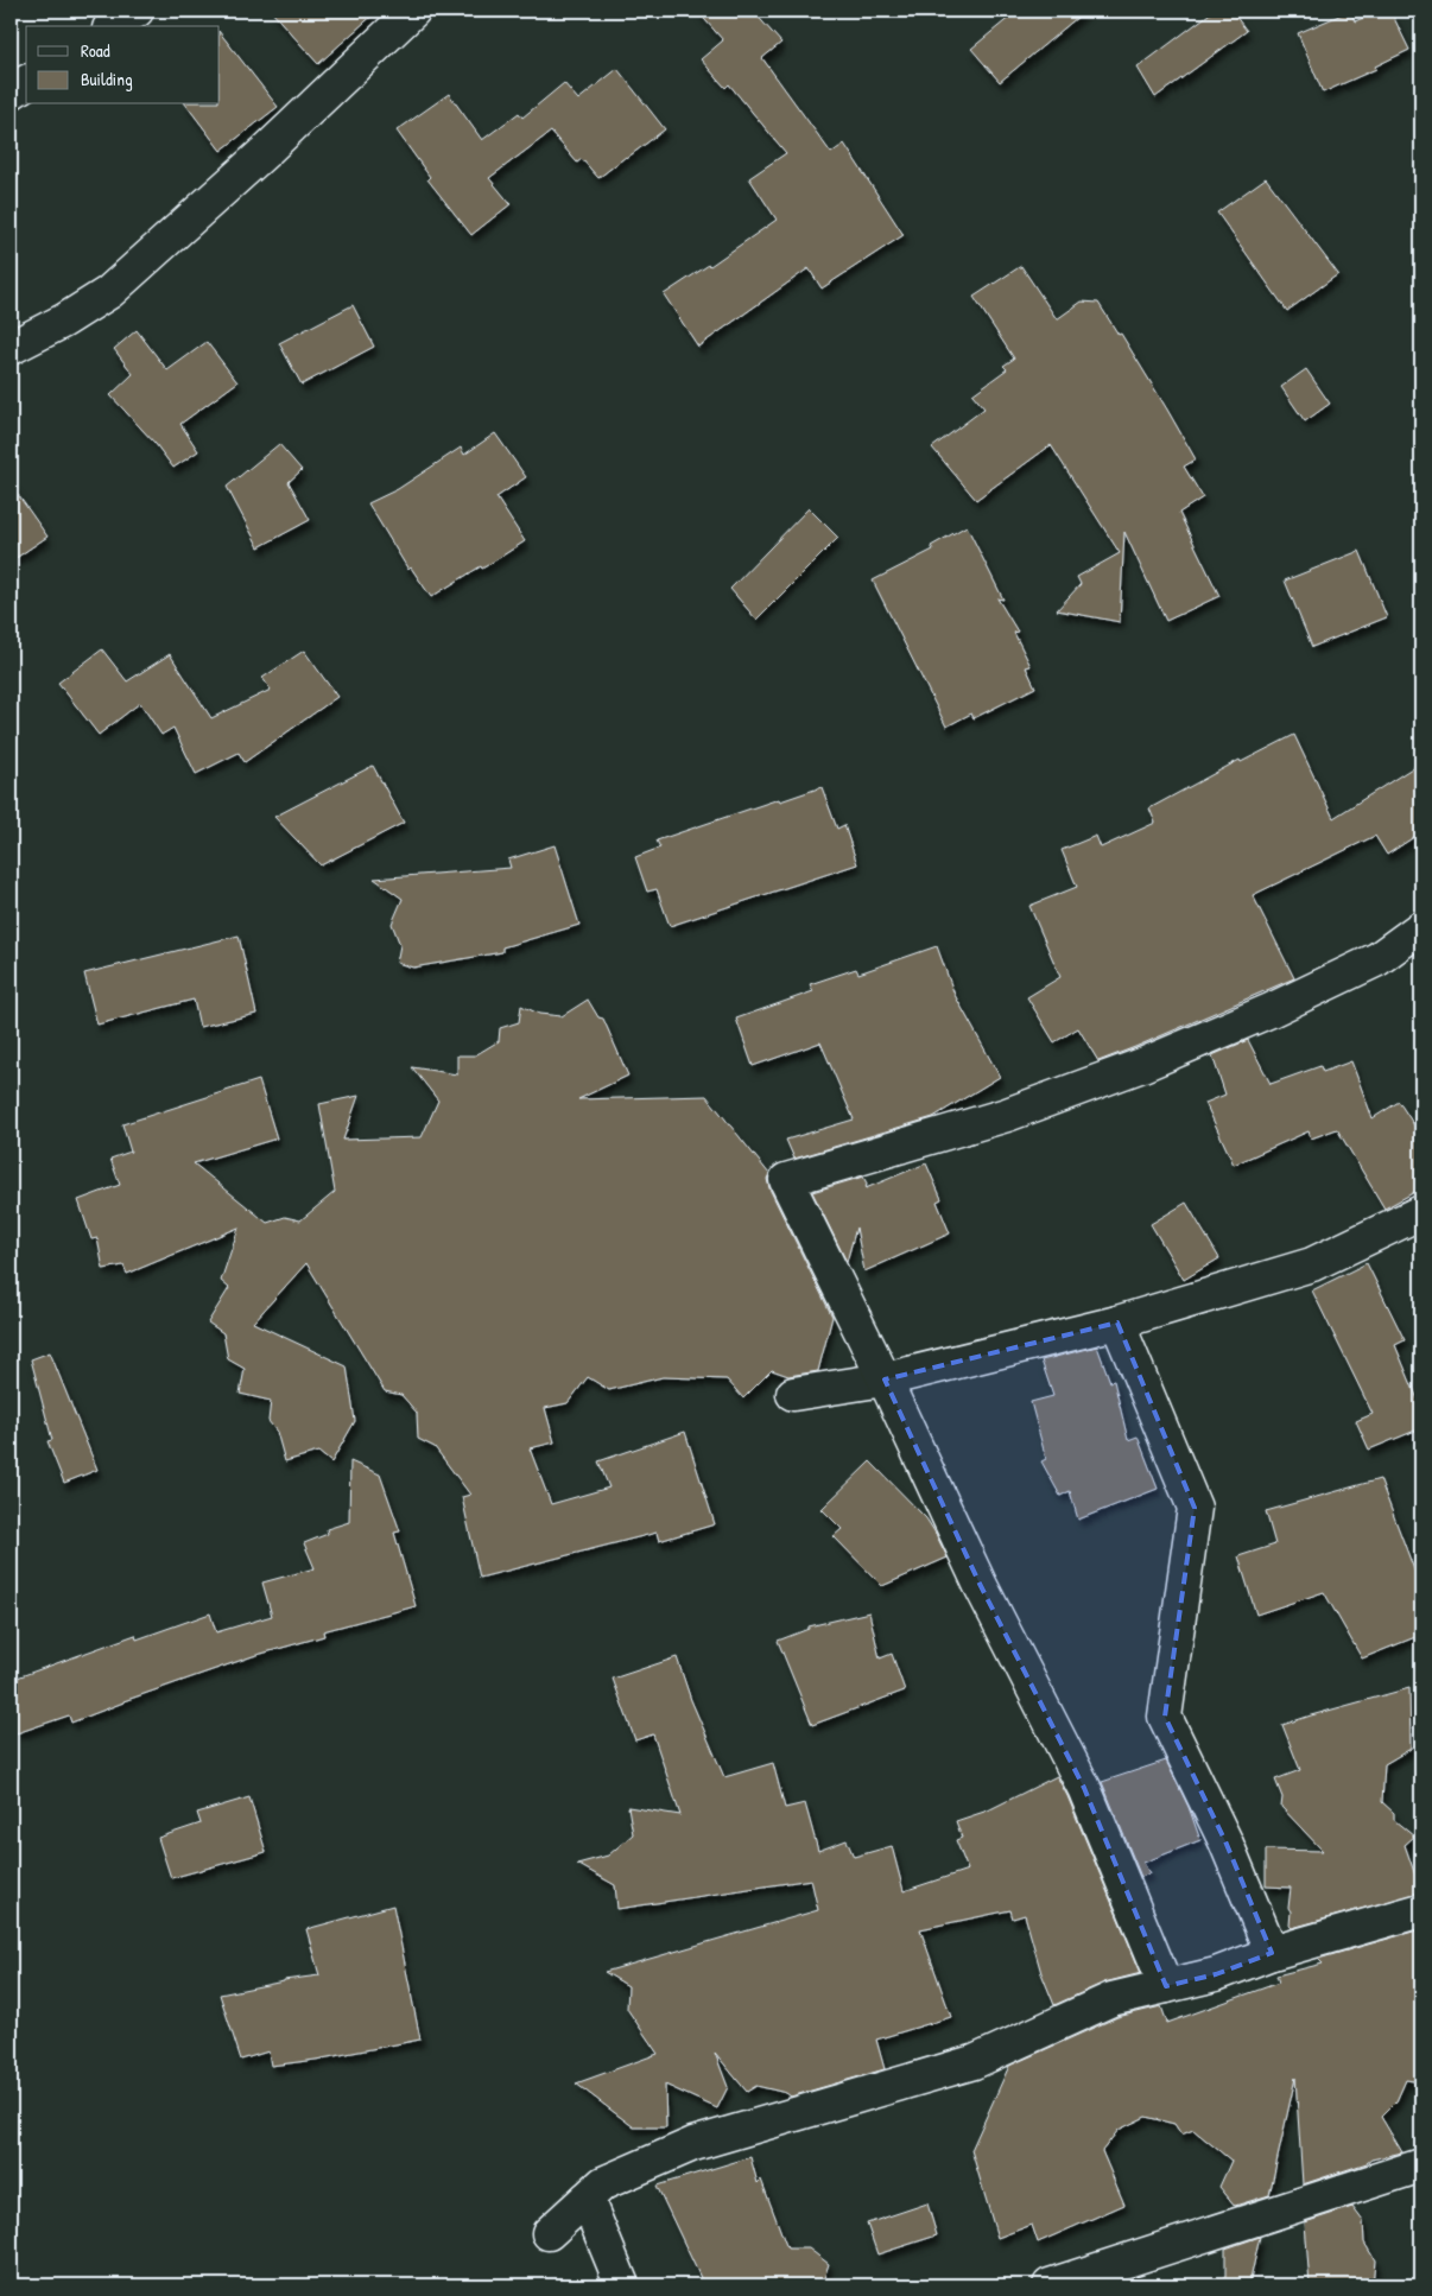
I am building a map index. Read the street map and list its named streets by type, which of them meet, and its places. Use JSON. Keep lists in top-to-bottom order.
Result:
{
  "legend": ["Road", "Building"]
}
